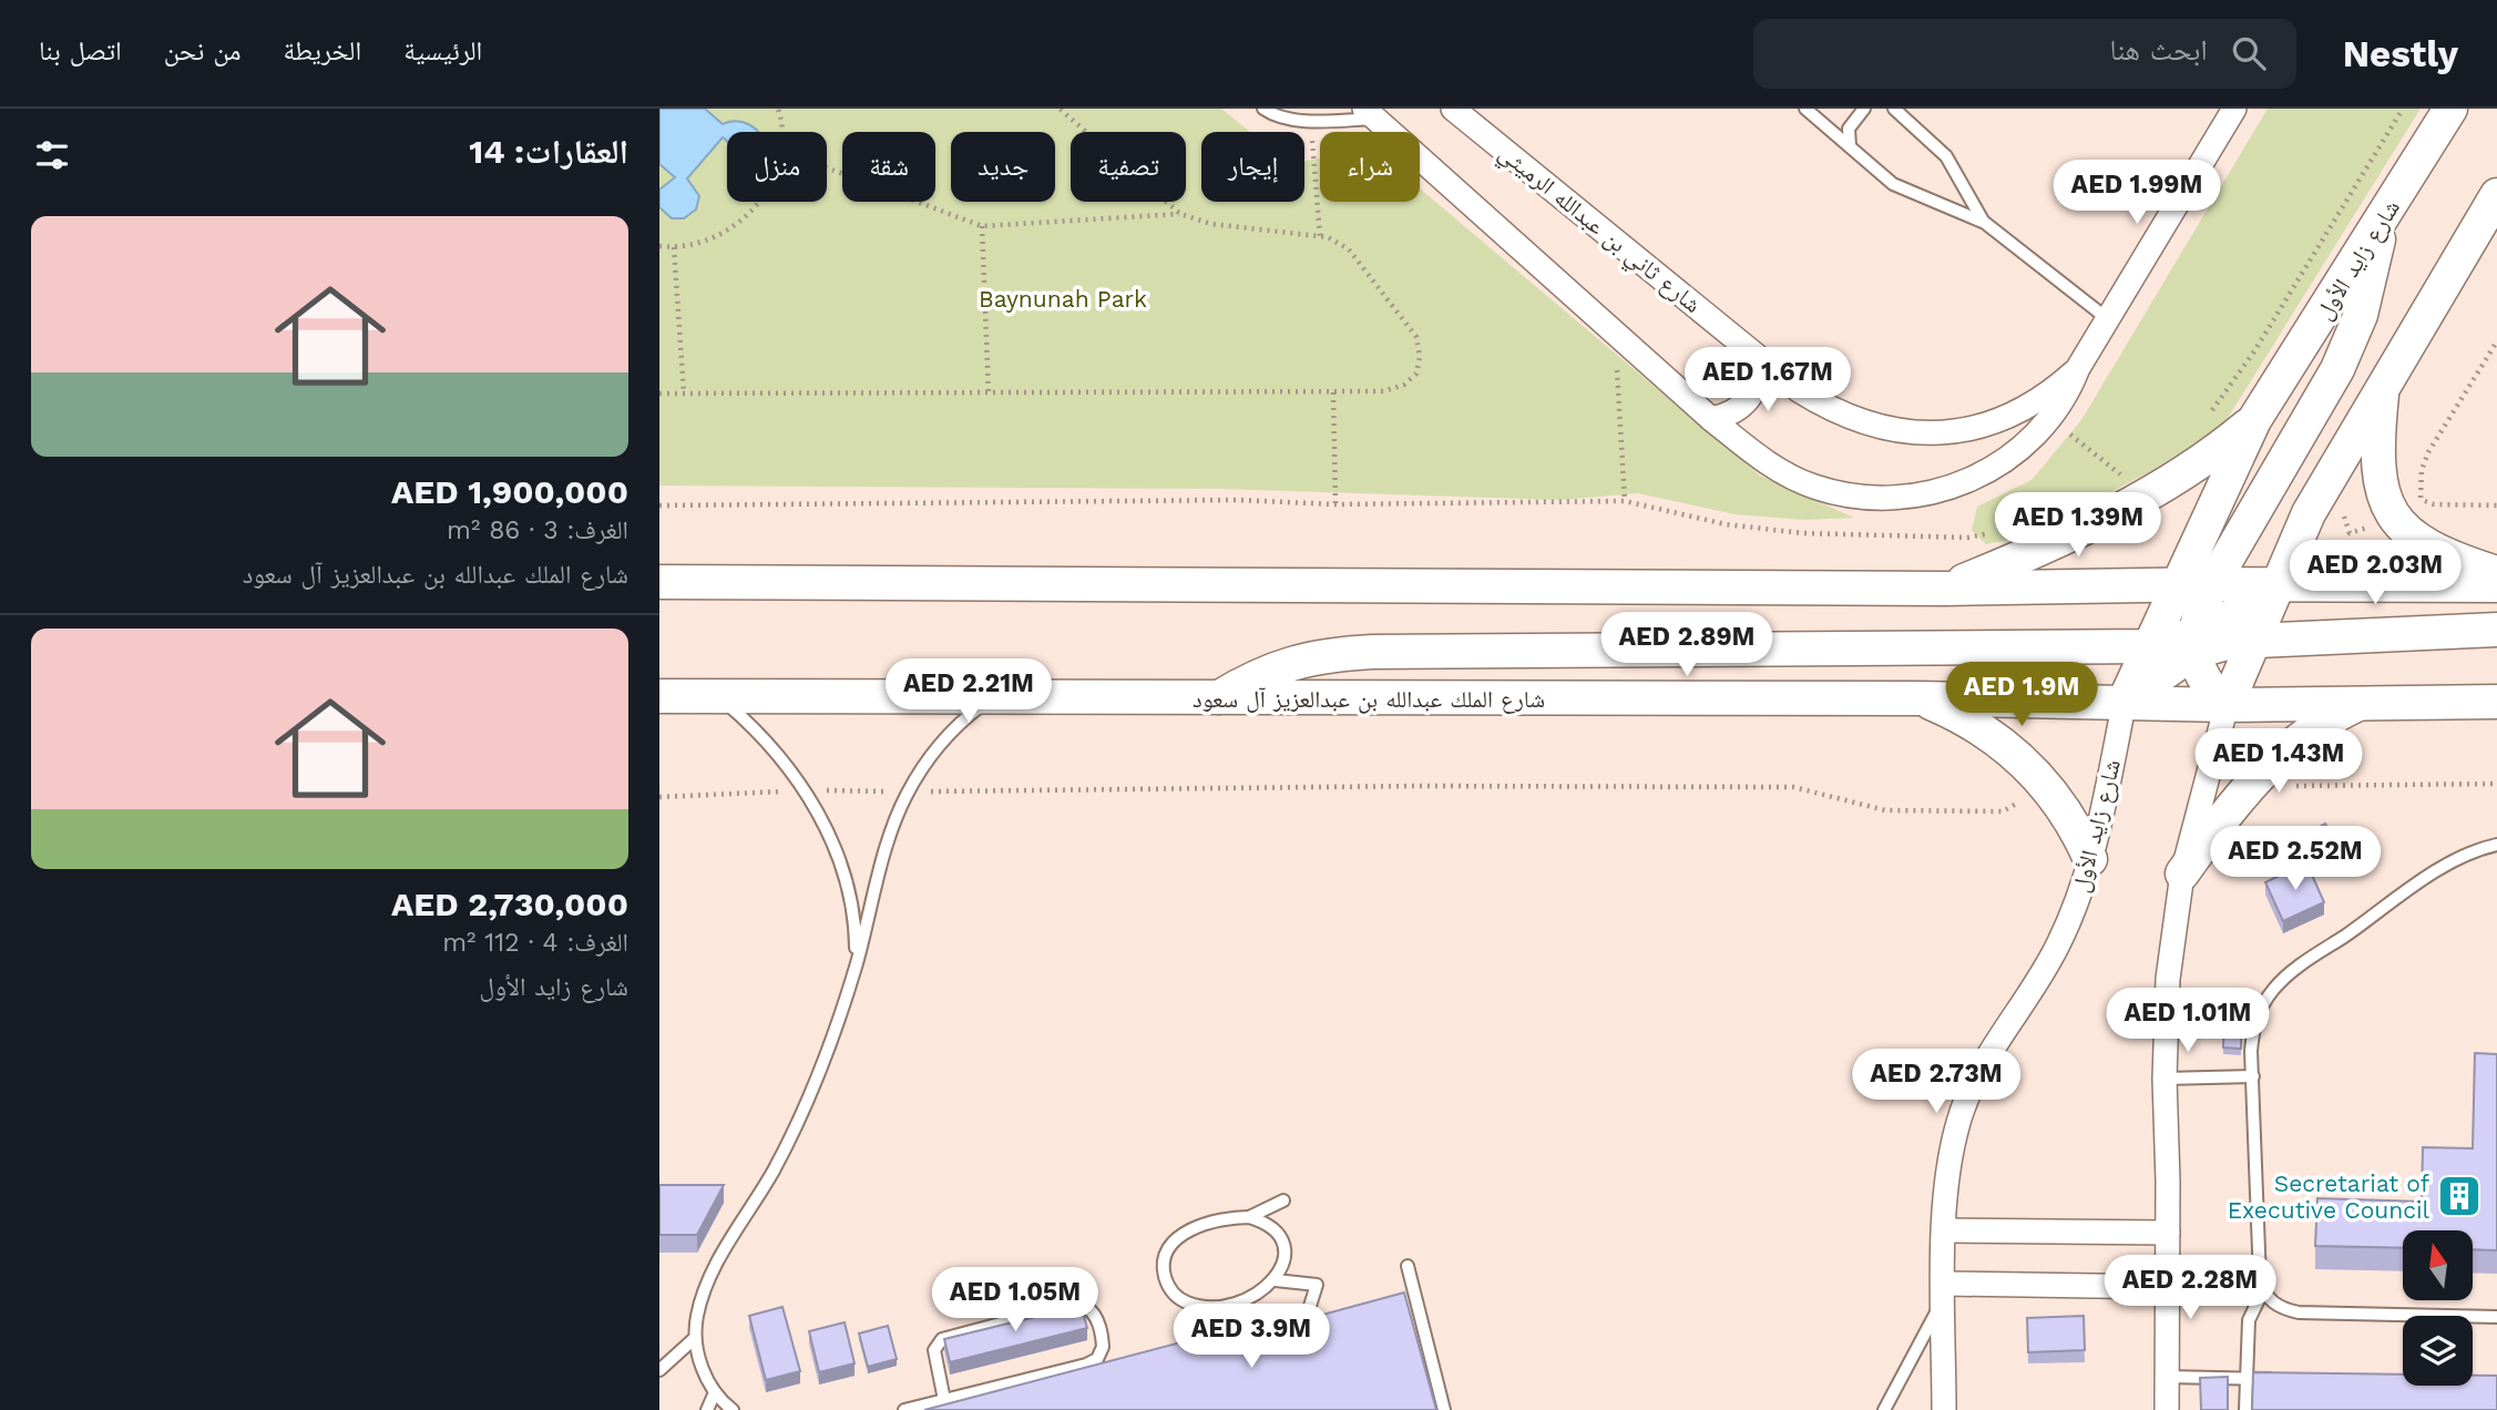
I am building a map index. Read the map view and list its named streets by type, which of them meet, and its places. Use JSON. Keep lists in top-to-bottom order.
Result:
{
  "streets": {
    "main road": ["شارع زايد الأول", "شارع الملك عبدالله بن عبدالعزيز آل سعود"],
    "street": ["شارع ثاني بن عبدالله الرميثي"]
  },
  "crossings": [
    ["شارع زايد الأول", "شارع الملك عبدالله بن عبدالعزيز آل سعود"]
  ],
  "parks": ["Baynunah Park"],
  "places": {
    "building": ["Secretariat of Executive Council"]
  },
  "north": "top",
  "page": {
    "header": "Nestly",
    "search": "ابحث هنا",
    "nav": [
      "الرئيسية",
      "الخريطة",
      "من نحن",
      "اتصل بنا"
    ],
    "heading": "العقارات: 14",
    "chip": [
      "شراء",
      "إيجار",
      "تصفية",
      "جديد",
      "شقة",
      "منزل"
    ],
    "price": [
      "AED 1.99M",
      "AED 1.67M",
      "AED 1.39M",
      "AED 2.03M",
      "AED 2.89M",
      "AED 2.21M",
      "AED 1.9M",
      "AED 1.43M",
      "AED 2.52M",
      "AED 1.01M",
      "AED 2.73M",
      "AED 2.28M",
      "AED 1.05M",
      "AED 3.9M"
    ],
    "list": [
      {
        "name": "AED 1,900,000",
        "note": "الغرف: 3 · 86 m² · شارع الملك عبدالله بن عبدالعزيز آل سعود"
      },
      {
        "name": "AED 2,730,000",
        "note": "الغرف: 4 · 112 m² · شارع زايد الأول"
      }
    ]
  }
}
